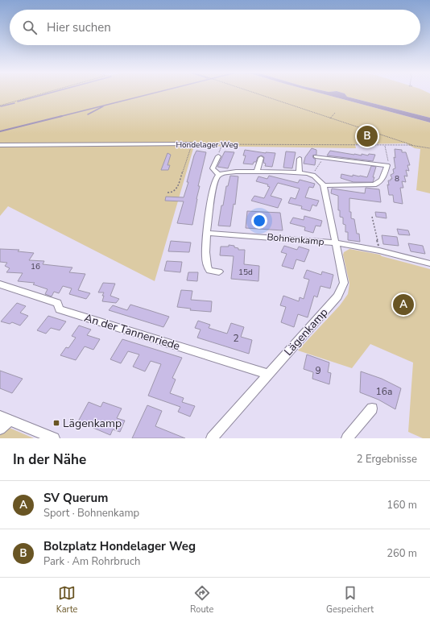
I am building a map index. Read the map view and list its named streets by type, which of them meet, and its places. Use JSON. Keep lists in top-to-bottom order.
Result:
{
  "streets": {
    "street": [
      "Hondelager Weg",
      "Bohnenkamp",
      "An der Tannenriede",
      "Lägenkamp"
    ]
  },
  "crossings": [
    ["Bohnenkamp", "Lägenkamp"],
    ["An der Tannenriede", "Lägenkamp"]
  ],
  "places": {
    "transit": ["Lägenkamp"]
  },
  "house_numbers": [
    "8",
    "16",
    "15d",
    "2",
    "9",
    "16a"
  ],
  "page": {
    "search": "Hier suchen",
    "pins": ["B", "A"],
    "heading": ["In der Nähe", "2 Ergebnisse"],
    "list": [
      {
        "mark": "A",
        "name": "SV Querum",
        "note": "Sport · Bohnenkamp",
        "value": "160 m"
      },
      {
        "mark": "B",
        "name": "Bolzplatz Hondelager Weg",
        "note": "Park · Am Rohrbruch",
        "value": "260 m"
      }
    ],
    "nav": ["Karte", "Route", "Gespeichert"]
  }
}
